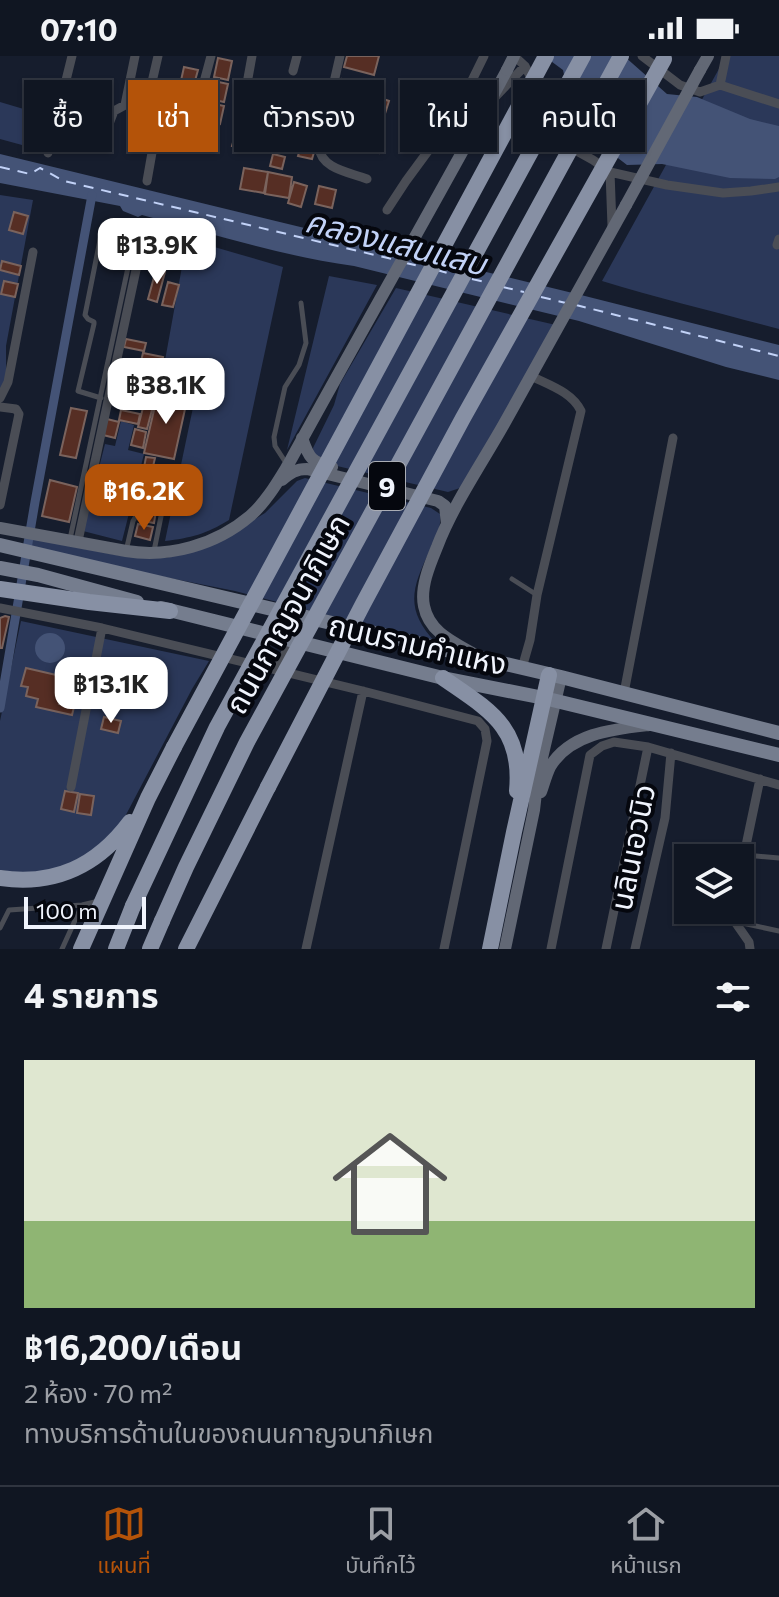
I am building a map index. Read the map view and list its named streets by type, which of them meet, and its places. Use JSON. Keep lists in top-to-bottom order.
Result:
{
  "streets": {
    "highway": ["9", "ถนนกาญจนาภิเษก"],
    "main road": ["ถนนรามคำแหง"],
    "street": ["นลินเอวนิว"]
  },
  "water": ["คลองแสนแสบ"],
  "scale_bar": "100 m",
  "page": {
    "status": "07:10",
    "chip": [
      "ซื้อ",
      "เช่า",
      "ตัวกรอง",
      "ใหม่",
      "คอนโด"
    ],
    "price": [
      "฿13.9K",
      "฿38.1K",
      "฿16.2K",
      "฿13.1K"
    ],
    "scale": "100 m",
    "heading": "4 รายการ",
    "list": [
      {
        "name": "฿16,200/เดือน",
        "note": "2 ห้อง · 70 m² · ทางบริการด้านในของถนนกาญจนาภิเษก"
      }
    ],
    "tabs": ["แผนที่", "บันทึกไว้", "หน้าแรก"]
  }
}
